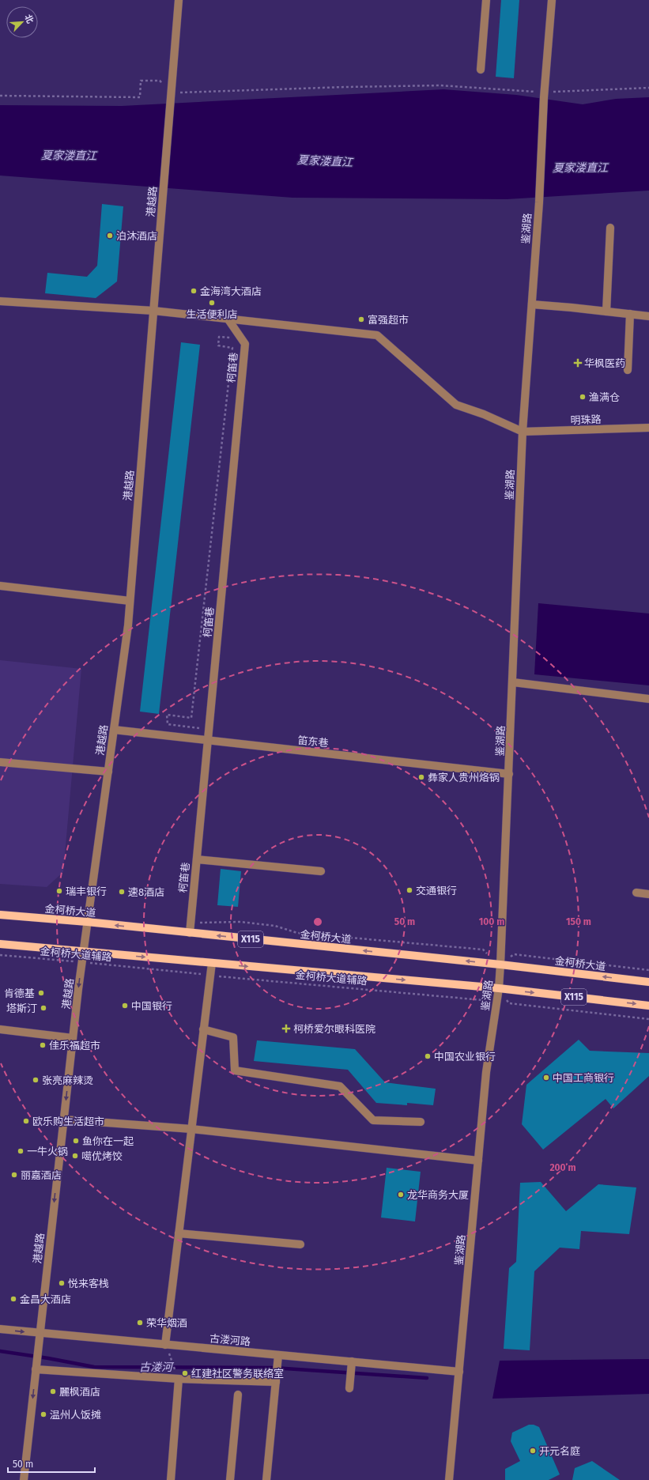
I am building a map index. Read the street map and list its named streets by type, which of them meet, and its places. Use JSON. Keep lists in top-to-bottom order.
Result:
{
  "streets": {
    "main road": ["金柯桥大道", "X115"],
    "street": [
      "港越路",
      "鉴湖路",
      "柯笛巷",
      "明珠路",
      "笛东巷",
      "古溇河路"
    ],
    "path": ["金柯桥大道辅路"]
  },
  "crossings": [
    ["港越路", "笛东巷"],
    ["港越路", "金柯桥大道"],
    ["港越路", "X115"],
    ["港越路", "金柯桥大道辅路"],
    ["港越路", "古溇河路"],
    ["鉴湖路", "明珠路"],
    ["鉴湖路", "笛东巷"],
    ["鉴湖路", "金柯桥大道"],
    ["鉴湖路", "X115"],
    ["鉴湖路", "金柯桥大道辅路"],
    ["鉴湖路", "古溇河路"],
    ["柯笛巷", "笛东巷"],
    ["柯笛巷", "金柯桥大道"],
    ["X115", "金柯桥大道辅路"]
  ],
  "water": ["夏家溇直江", "古溇河"],
  "places": {
    "other": [
      "泊沐酒店",
      "金海湾大酒店",
      "生活便利店",
      "富强超市",
      "渔满仓",
      "彝家人贵州烙锅",
      "交通银行",
      "瑞丰银行",
      "速8酒店",
      "肯德基",
      "中国银行",
      "塔斯汀",
      "佳乐福超市",
      "中国农业银行",
      "中国工商银行",
      "张亮麻辣烫",
      "欧乐购生活超市",
      "鱼你在一起",
      "一牛火锅",
      "噶优烤饺",
      "丽嘉酒店",
      "龙华商务大厦",
      "悦来客栈",
      "金昌大酒店",
      "荣华烟酒",
      "红建社区警务联络室",
      "麗枫酒店",
      "温州人饭摊",
      "开元名庭"
    ],
    "health": ["华枫医药", "柯桥爱尔眼科医院"]
  },
  "scale_bar": "50 m",
  "north": "top right",
  "rings": [
    "50 m",
    "100 m",
    "150 m",
    "200 m"
  ]
}
